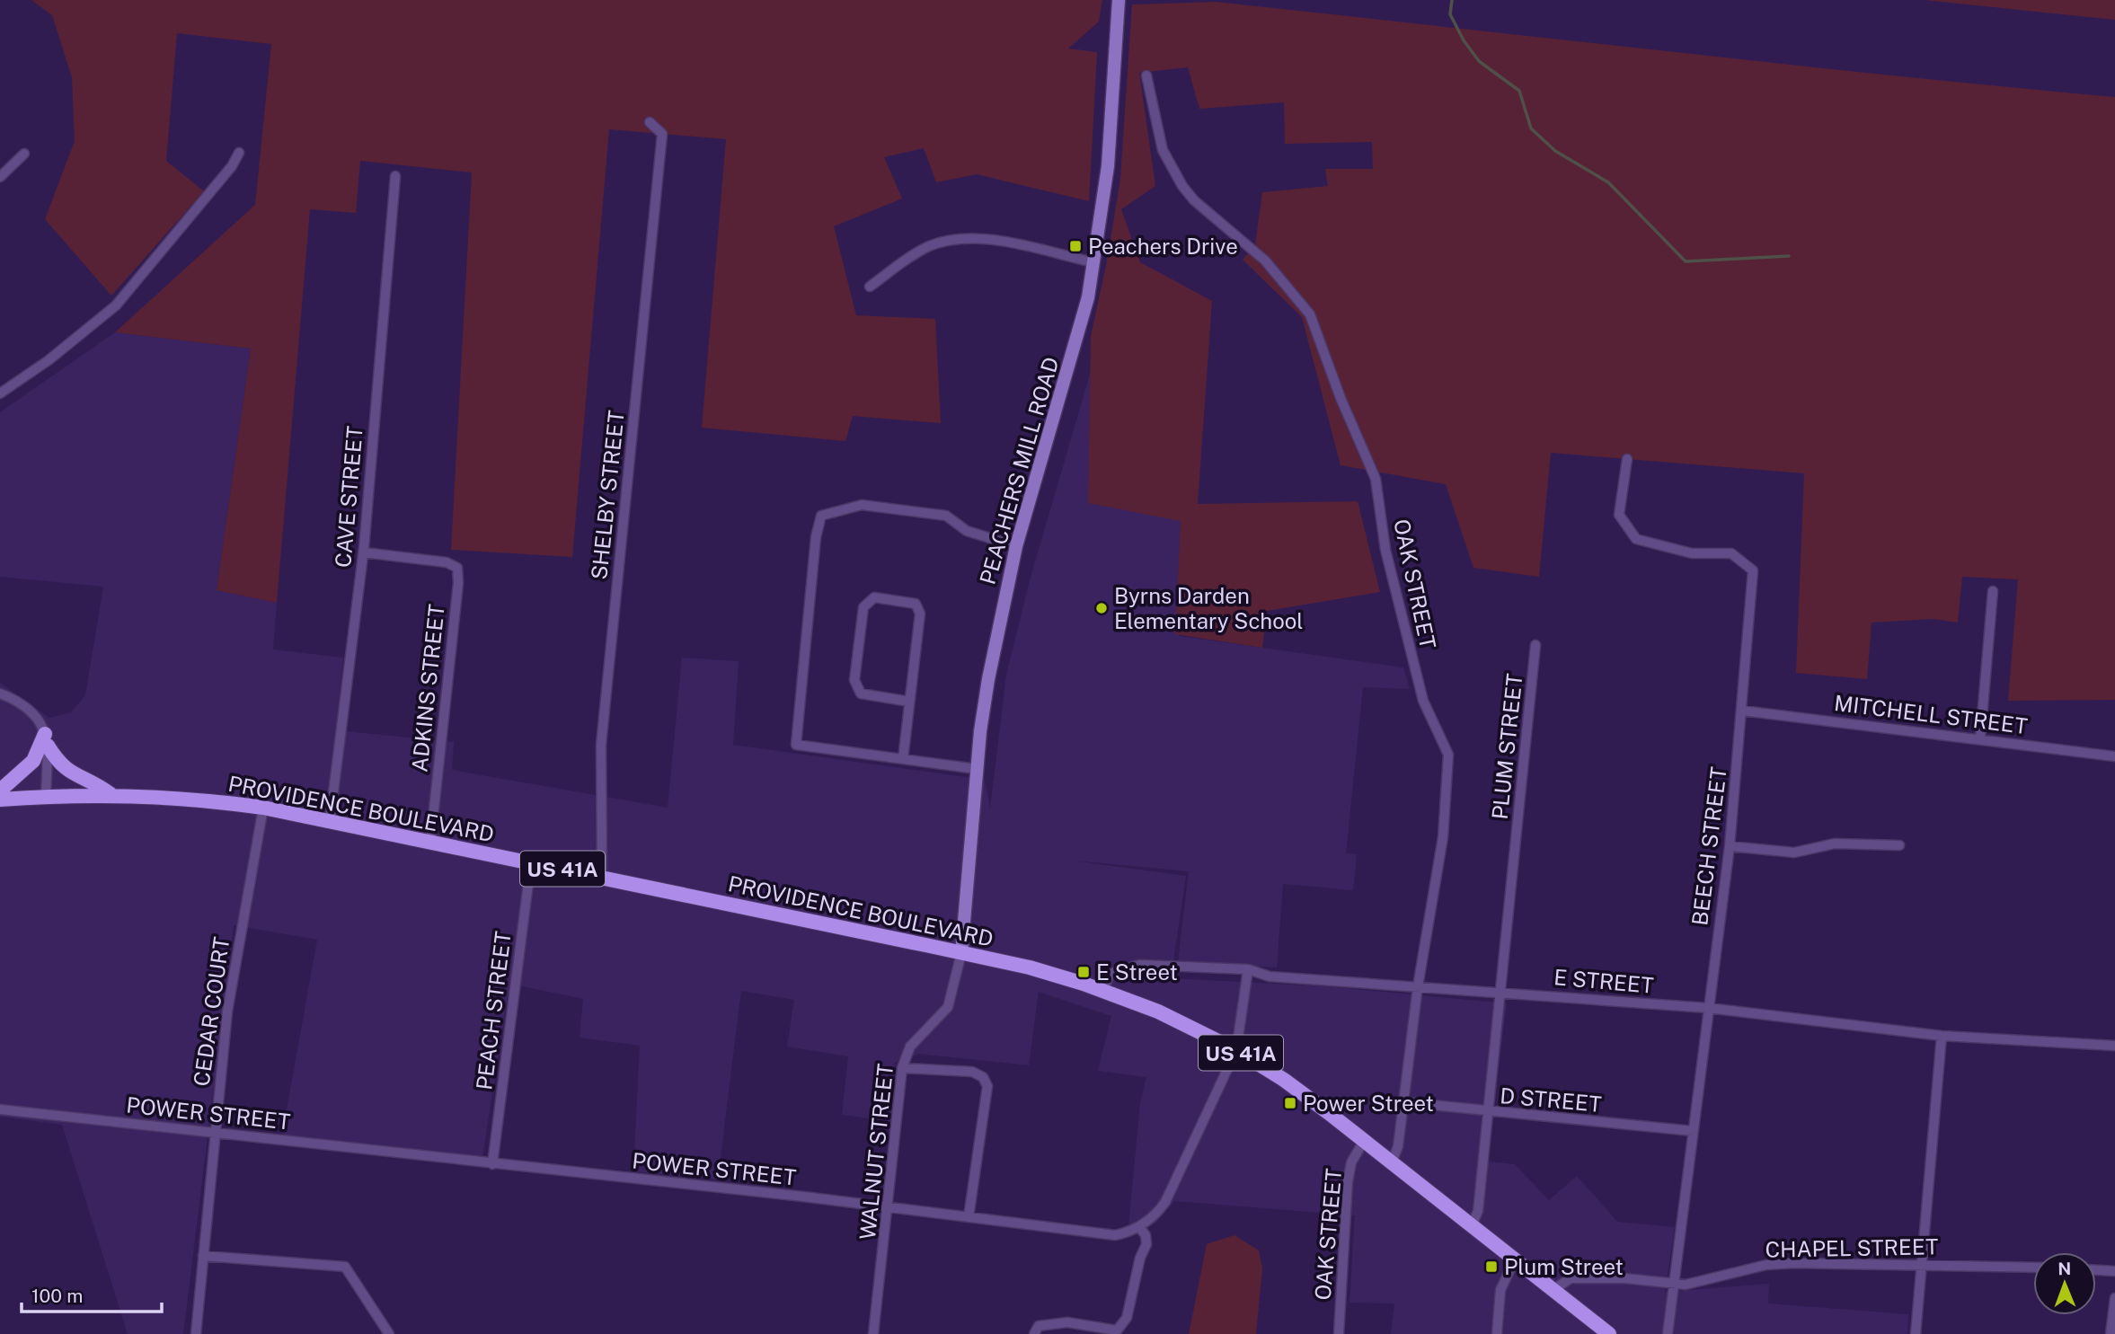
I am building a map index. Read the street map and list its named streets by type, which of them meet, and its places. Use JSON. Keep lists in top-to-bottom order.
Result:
{
  "streets": {
    "highway": ["PROVIDENCE BOULEVARD", "US 41A"],
    "main road": ["PEACHERS MILL ROAD"],
    "street": [
      "SHELBY STREET",
      "CAVE STREET",
      "OAK STREET",
      "ADKINS STREET",
      "MITCHELL STREET",
      "PLUM STREET",
      "BEECH STREET",
      "E STREET",
      "PEACH STREET",
      "CEDAR COURT",
      "D STREET",
      "POWER STREET",
      "WALNUT STREET",
      "CHAPEL STREET"
    ]
  },
  "crossings": [
    ["PEACHERS MILL ROAD", "PROVIDENCE BOULEVARD"],
    ["PEACHERS MILL ROAD", "WALNUT STREET"],
    ["SHELBY STREET", "PROVIDENCE BOULEVARD"],
    ["CAVE STREET", "ADKINS STREET"],
    ["CAVE STREET", "PROVIDENCE BOULEVARD"],
    ["OAK STREET", "PROVIDENCE BOULEVARD"],
    ["OAK STREET", "E STREET"],
    ["OAK STREET", "D STREET"],
    ["ADKINS STREET", "PROVIDENCE BOULEVARD"],
    ["MITCHELL STREET", "BEECH STREET"],
    ["PLUM STREET", "PROVIDENCE BOULEVARD"],
    ["PLUM STREET", "E STREET"],
    ["PLUM STREET", "D STREET"],
    ["PROVIDENCE BOULEVARD", "E STREET"],
    ["PROVIDENCE BOULEVARD", "PEACH STREET"],
    ["PROVIDENCE BOULEVARD", "CEDAR COURT"],
    ["PROVIDENCE BOULEVARD", "POWER STREET"],
    ["PROVIDENCE BOULEVARD", "WALNUT STREET"],
    ["PROVIDENCE BOULEVARD", "CHAPEL STREET"],
    ["BEECH STREET", "E STREET"],
    ["BEECH STREET", "D STREET"],
    ["BEECH STREET", "CHAPEL STREET"],
    ["E STREET", "POWER STREET"],
    ["PEACH STREET", "POWER STREET"],
    ["CEDAR COURT", "POWER STREET"],
    ["POWER STREET", "WALNUT STREET"]
  ],
  "places": {
    "transit": [
      "Peachers Drive",
      "E Street",
      "Power Street",
      "Plum Street"
    ],
    "other": ["Byrns Darden Elementary School"]
  },
  "scale_bar": "100 m",
  "north": "top"
}
